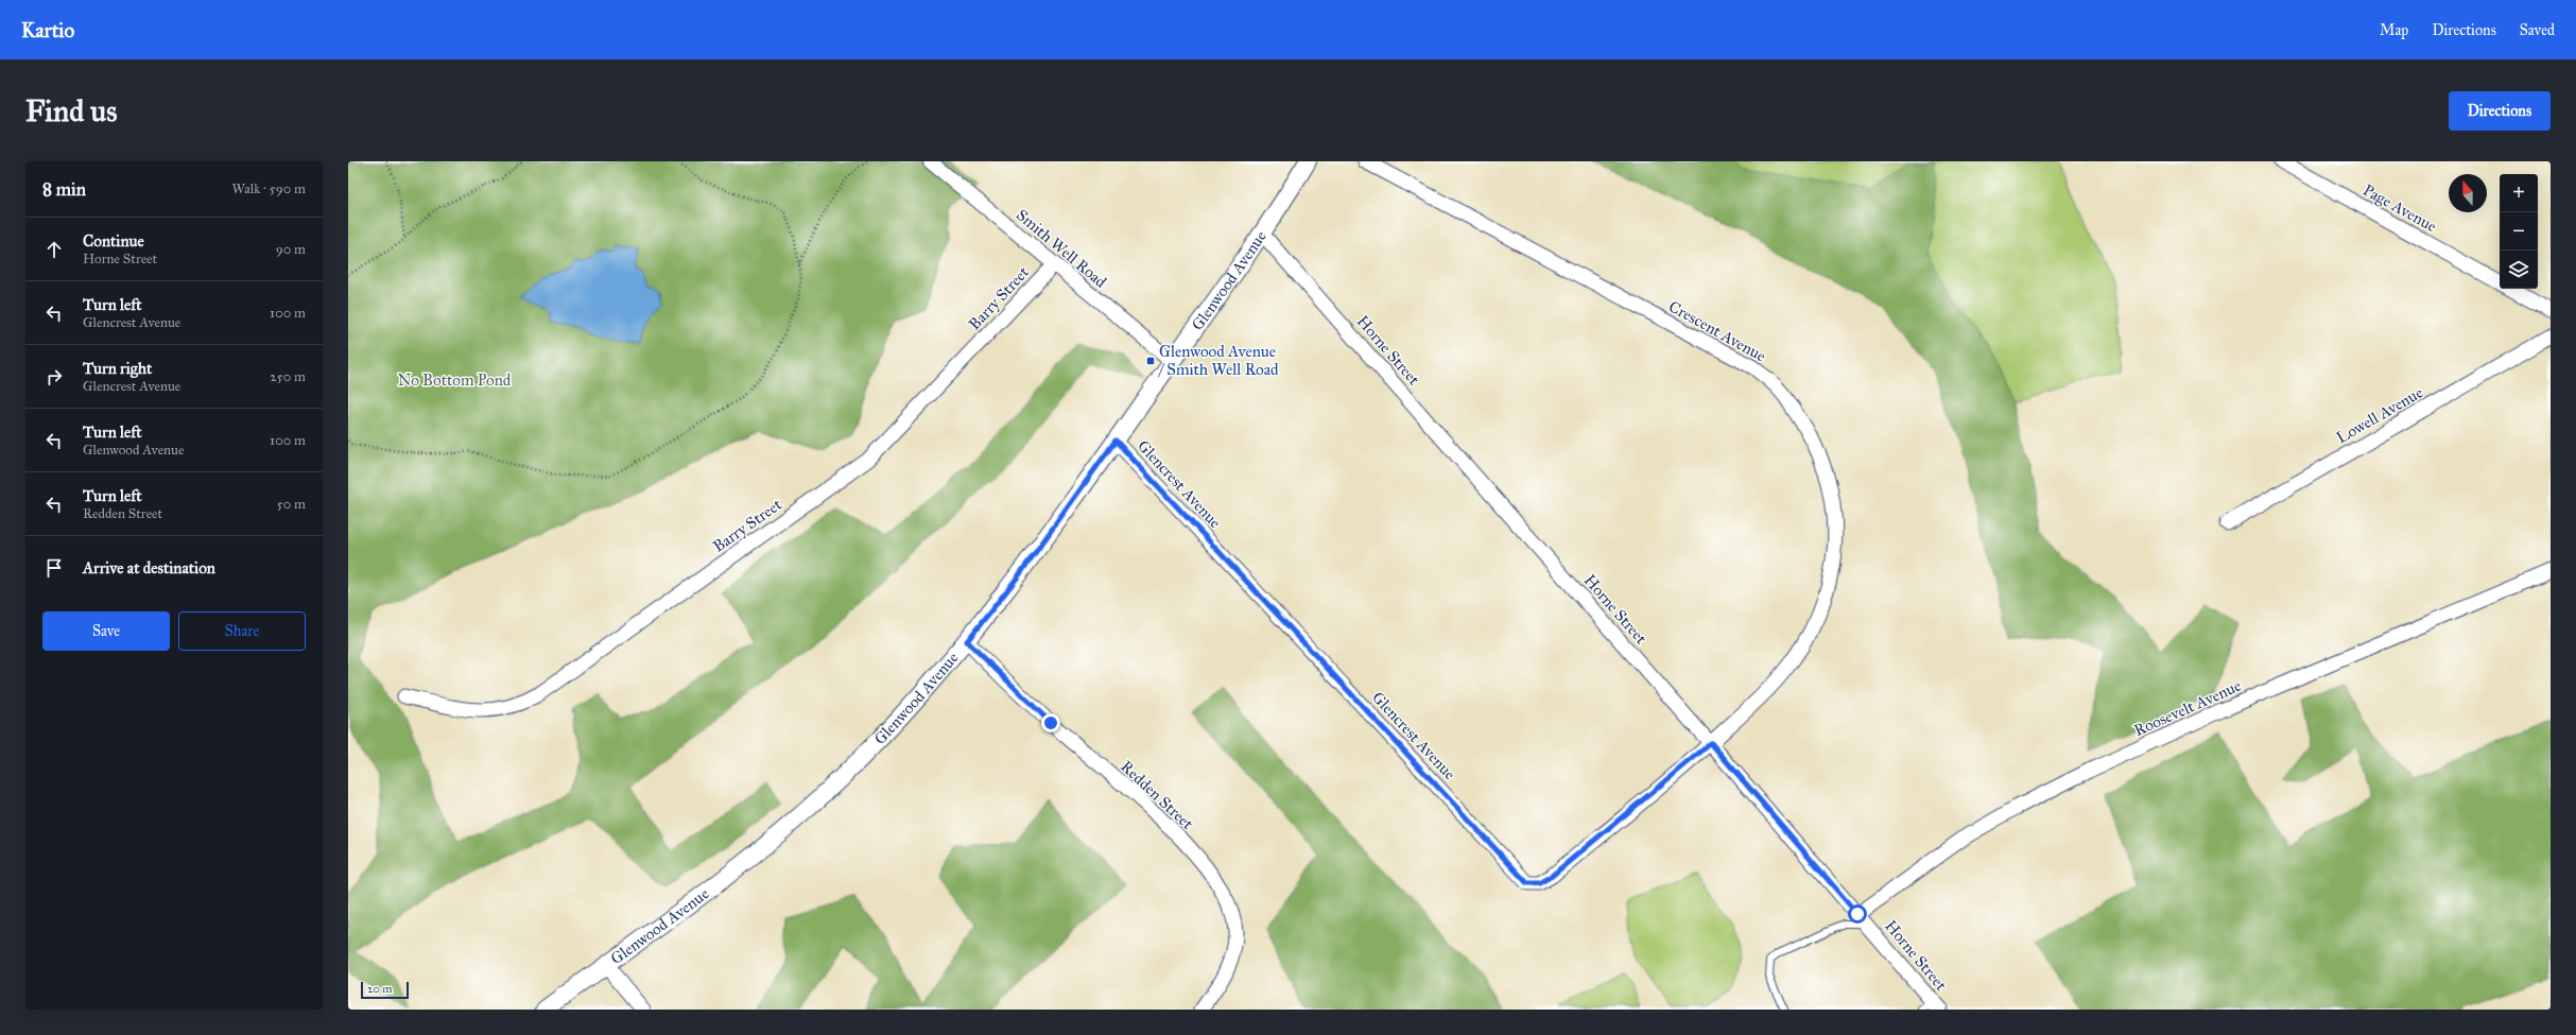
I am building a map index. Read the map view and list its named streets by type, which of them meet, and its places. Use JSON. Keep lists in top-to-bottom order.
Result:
{
  "streets": {
    "street": [
      "Page Avenue",
      "Smith Well Road",
      "Glenwood Avenue",
      "Barry Street",
      "Crescent Avenue",
      "Horne Street",
      "Lowell Avenue",
      "Glencrest Avenue",
      "Roosevelt Avenue",
      "Redden Street"
    ]
  },
  "crossings": [
    ["Smith Well Road", "Glenwood Avenue"],
    ["Smith Well Road", "Barry Street"],
    ["Glenwood Avenue", "Horne Street"],
    ["Glenwood Avenue", "Glencrest Avenue"],
    ["Glenwood Avenue", "Redden Street"],
    ["Crescent Avenue", "Horne Street"],
    ["Crescent Avenue", "Glencrest Avenue"],
    ["Horne Street", "Glencrest Avenue"],
    ["Horne Street", "Roosevelt Avenue"]
  ],
  "parks": ["No Bottom Pond"],
  "places": {
    "transit": ["Glenwood Avenue / Smith Well Road"]
  },
  "scale_bar": "20 m",
  "north": "top",
  "page": {
    "header": "Kartio",
    "nav": ["Map", "Directions", "Saved"],
    "buttons": [
      "Directions",
      ["Save", "Share"]
    ],
    "title": "Find us",
    "heading": ["8 min", "Walk · 590 m"],
    "map_buttons": ["+", "−"],
    "list": [
      ["Continue", "Horne Street", "90 m"],
      ["Turn left", "Glencrest Avenue", "100 m"],
      ["Turn right", "Glencrest Avenue", "250 m"],
      ["Turn left", "Glenwood Avenue", "100 m"],
      ["Turn left", "Redden Street", "50 m"],
      "Arrive at destination"
    ],
    "scale": "20 m"
  }
}
